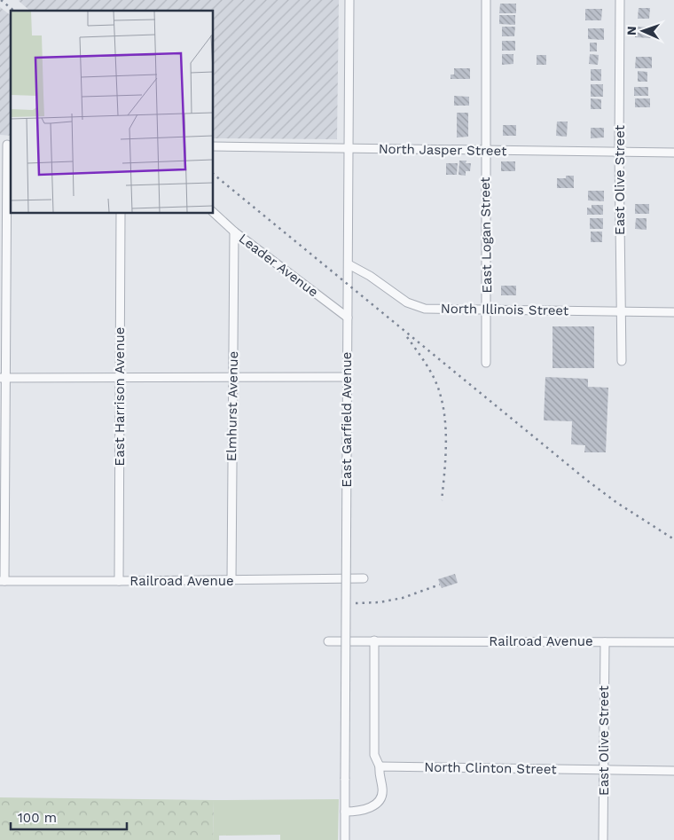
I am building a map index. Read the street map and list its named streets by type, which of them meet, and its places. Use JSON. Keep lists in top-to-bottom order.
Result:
{
  "streets": {
    "street": [
      "North Jasper Street",
      "East Olive Street",
      "East Logan Street",
      "Leader Avenue",
      "North Illinois Street",
      "East Harrison Avenue",
      "Elmhurst Avenue",
      "East Garfield Avenue",
      "Railroad Avenue",
      "North Clinton Street"
    ]
  },
  "crossings": [
    ["North Jasper Street", "East Olive Street"],
    ["North Jasper Street", "East Logan Street"],
    ["North Jasper Street", "East Garfield Avenue"],
    ["East Olive Street", "North Illinois Street"],
    ["East Olive Street", "Railroad Avenue"],
    ["East Olive Street", "North Clinton Street"],
    ["East Logan Street", "North Illinois Street"],
    ["Leader Avenue", "Elmhurst Avenue"],
    ["Leader Avenue", "East Garfield Avenue"],
    ["North Illinois Street", "East Garfield Avenue"],
    ["East Harrison Avenue", "Railroad Avenue"],
    ["Elmhurst Avenue", "Railroad Avenue"]
  ],
  "scale_bar": "100 m",
  "north": "left"
}
